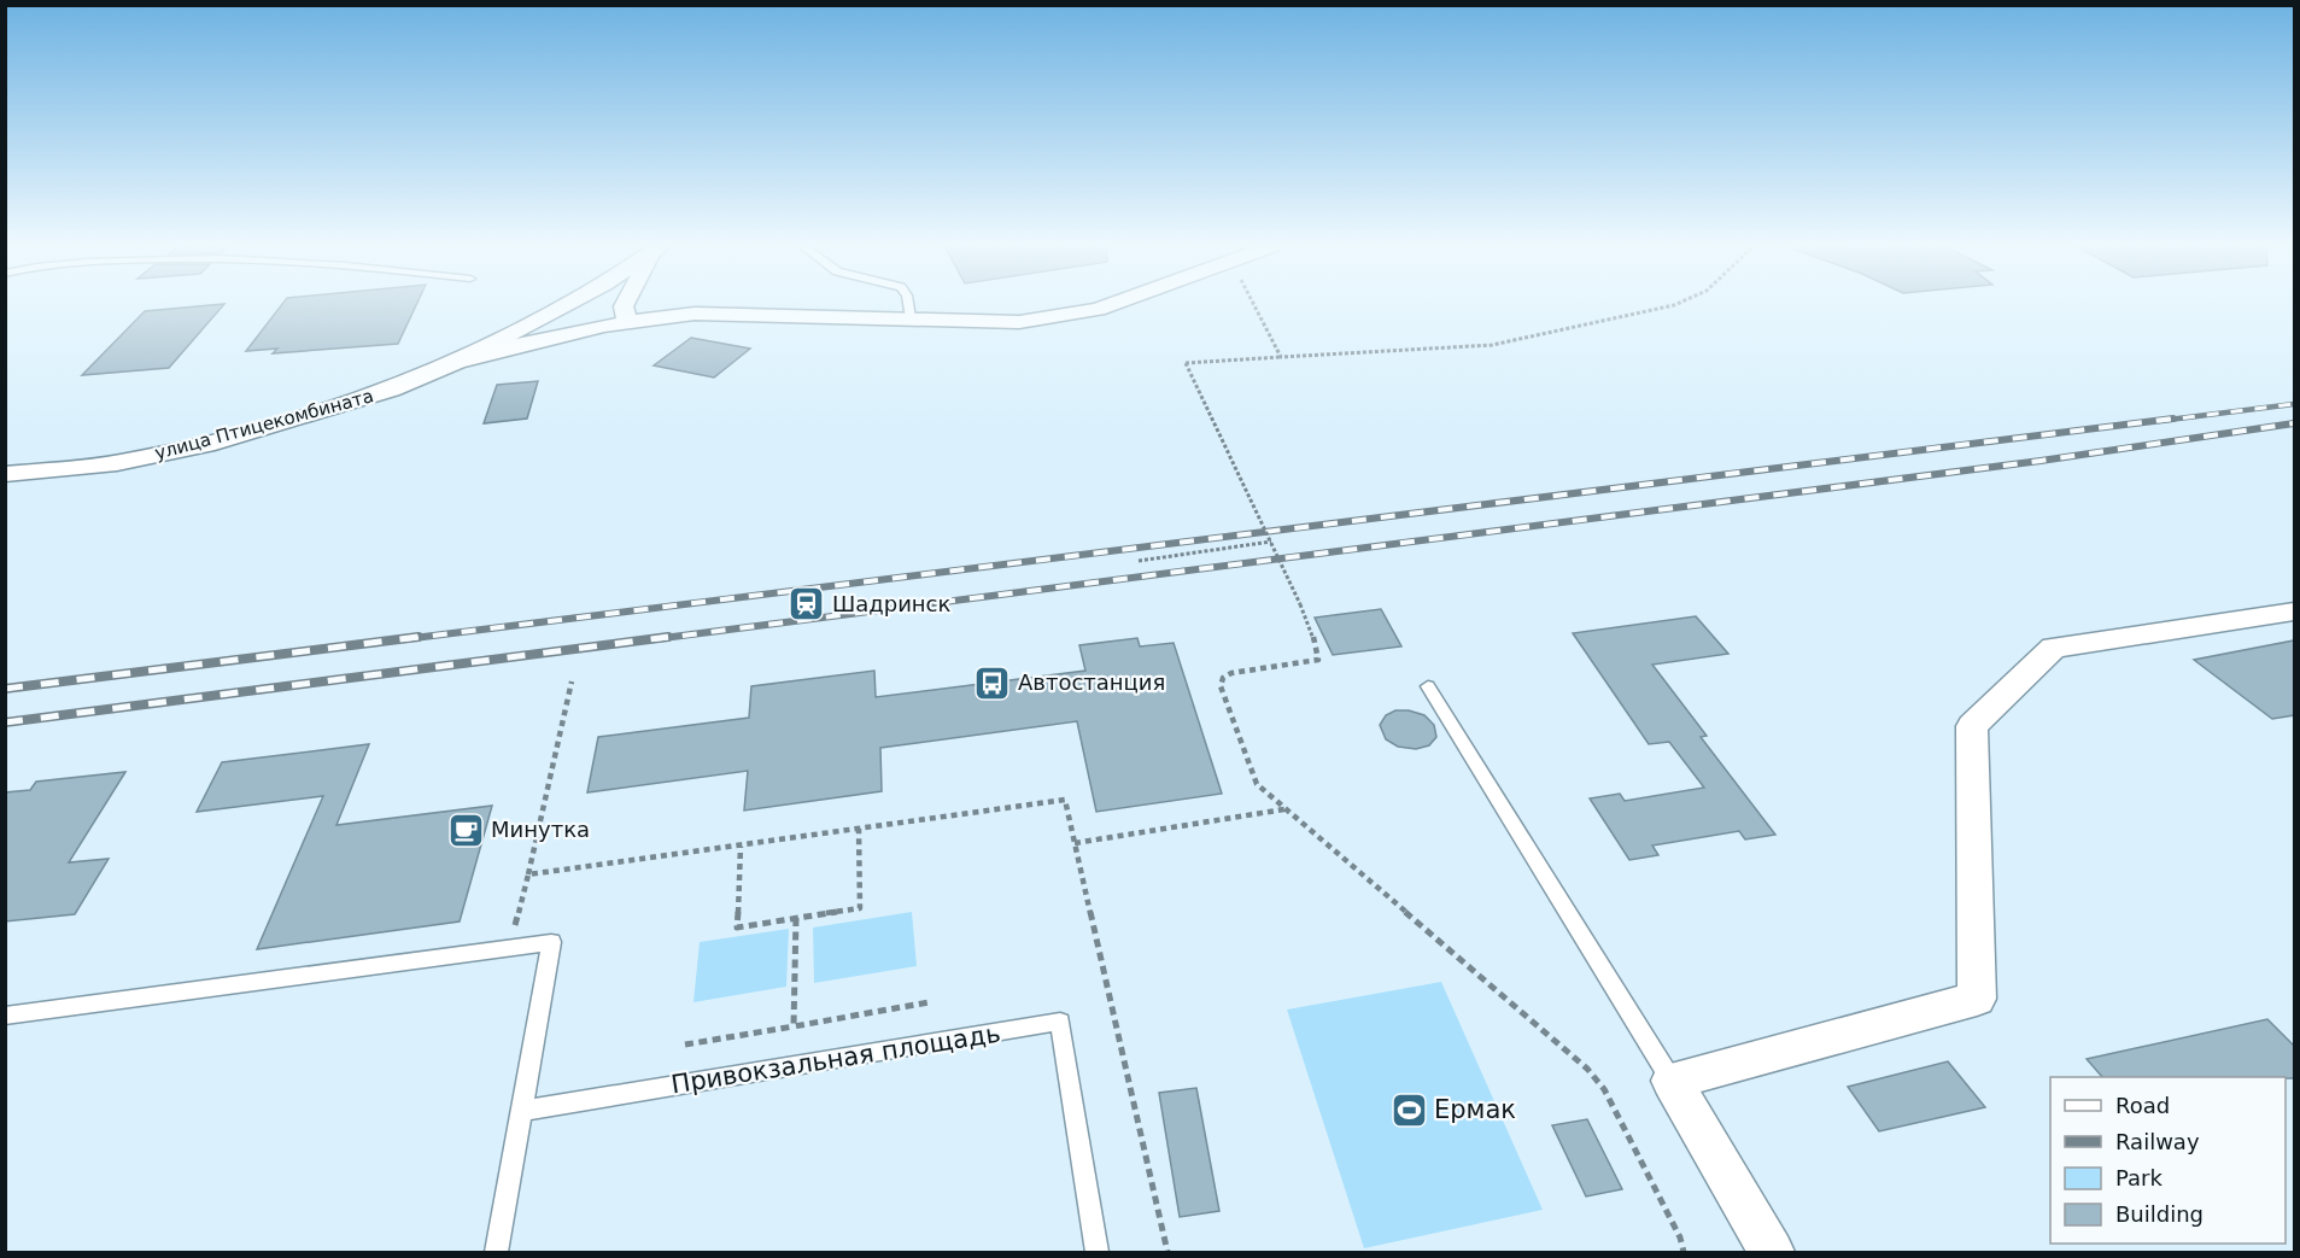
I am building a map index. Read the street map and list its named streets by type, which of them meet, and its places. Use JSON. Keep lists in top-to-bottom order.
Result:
{
  "streets": {
    "street": ["улица Птицекомбината"],
    "lane": ["Привокзальная площадь"]
  },
  "places": {
    "station": ["Шадринск"],
    "bus stop": ["Автостанция"],
    "cafe": ["Минутка"],
    "sports": ["Ермак"]
  },
  "legend": [
    "Road",
    "Railway",
    "Park",
    "Building"
  ]
}
